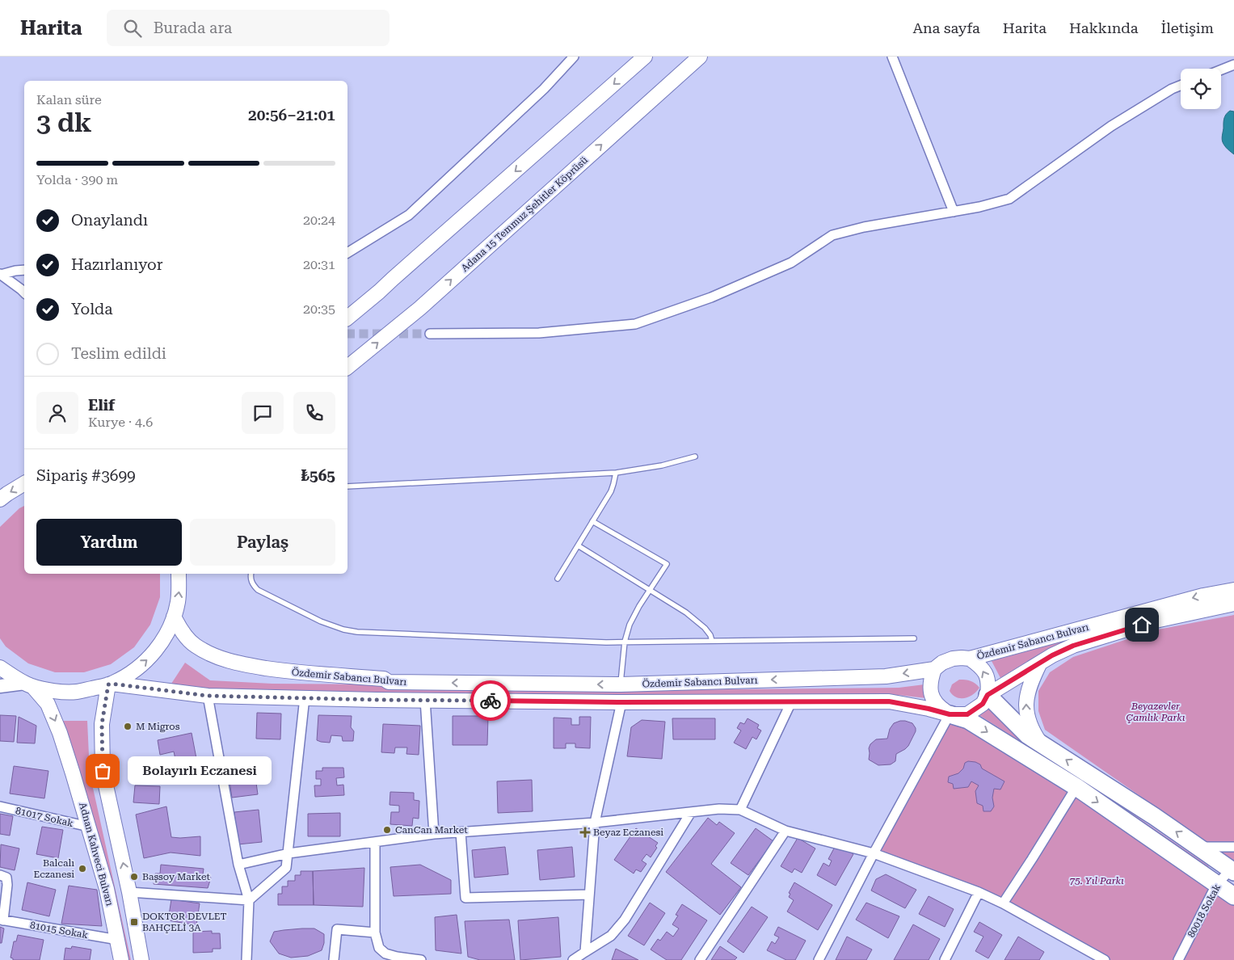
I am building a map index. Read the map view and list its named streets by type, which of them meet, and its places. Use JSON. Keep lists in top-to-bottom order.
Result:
{
  "streets": {
    "main road": ["Adana 15 Temmuz Şehitler Köprüsü", "Özdemir Sabancı Bulvarı", "Adnan Kahveci Bulvarı"],
    "street": ["81017 Sokak", "80018 Sokak", "81015 Sokak"]
  },
  "crossings": [
    ["81017 Sokak", "Adnan Kahveci Bulvarı"],
    ["Adnan Kahveci Bulvarı", "81015 Sokak"]
  ],
  "parks": ["Beyazevler Çamlık Parkı", "75. Yıl Parkı"],
  "places": {
    "other": [
      "M Migros",
      "Bolayırlı Eczanesi",
      "CanCan Market",
      "Balcalı Eczanesi",
      "Başsoy Market"
    ],
    "health": ["Beyaz Eczanesi"],
    "transit": ["DOKTOR DEVLET BAHÇELİ 3A"]
  },
  "page": {
    "header": "Harita",
    "search": "Burada ara",
    "nav": [
      "Ana sayfa",
      "Harita",
      "Hakkında",
      "İletişim"
    ],
    "heading": ["3 dk", "Kalan süre", "20:56–21:01"],
    "panel": [
      "Elif",
      "Kurye · 4.6",
      "Sipariş #3699",
      "₺565"
    ],
    "bar": "Yolda · 390 m",
    "list": [
      ["Onaylandı", "20:24"],
      ["Hazırlanıyor", "20:31"],
      ["Yolda", "20:35"],
      "Teslim edildi"
    ],
    "buttons": ["Yardım", "Paylaş"],
    "bubble": "Bolayırlı Eczanesi"
  }
}
